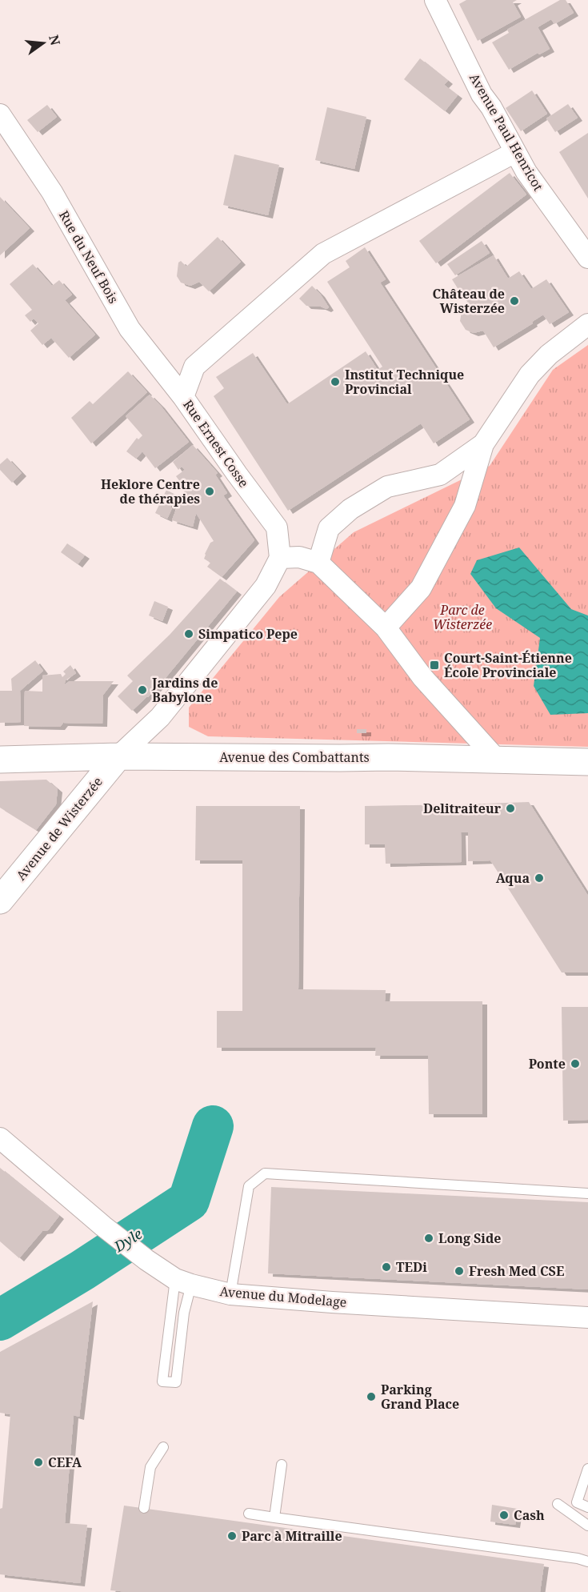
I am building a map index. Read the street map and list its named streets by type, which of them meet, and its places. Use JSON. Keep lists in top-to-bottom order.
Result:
{
  "streets": {
    "main road": ["Avenue des Combattants", "Avenue de Wisterzée"],
    "street": [
      "Avenue Paul Henricot",
      "Rue du Neuf Bois",
      "Rue Ernest Cosse",
      "Avenue du Modelage"
    ]
  },
  "crossings": [
    ["Avenue Paul Henricot", "Rue Ernest Cosse"],
    ["Rue du Neuf Bois", "Rue Ernest Cosse"],
    ["Avenue des Combattants", "Avenue de Wisterzée"]
  ],
  "water": ["Dyle"],
  "parks": ["Parc de Wisterzée"],
  "places": {
    "other": [
      "Château de Wisterzée",
      "Institut Technique Provincial",
      "Heklore Centre de thérapies",
      "Simpatico Pepe",
      "Jardins de Babylone",
      "Delitraiteur",
      "Aqua",
      "Ponte",
      "Long Side",
      "TEDi",
      "Fresh Med CSE",
      "Parking Grand Place",
      "CEFA",
      "Cash",
      "Parc à Mitraille"
    ],
    "transit": ["Court-Saint-Étienne École Provinciale"]
  },
  "north": "right"
}
